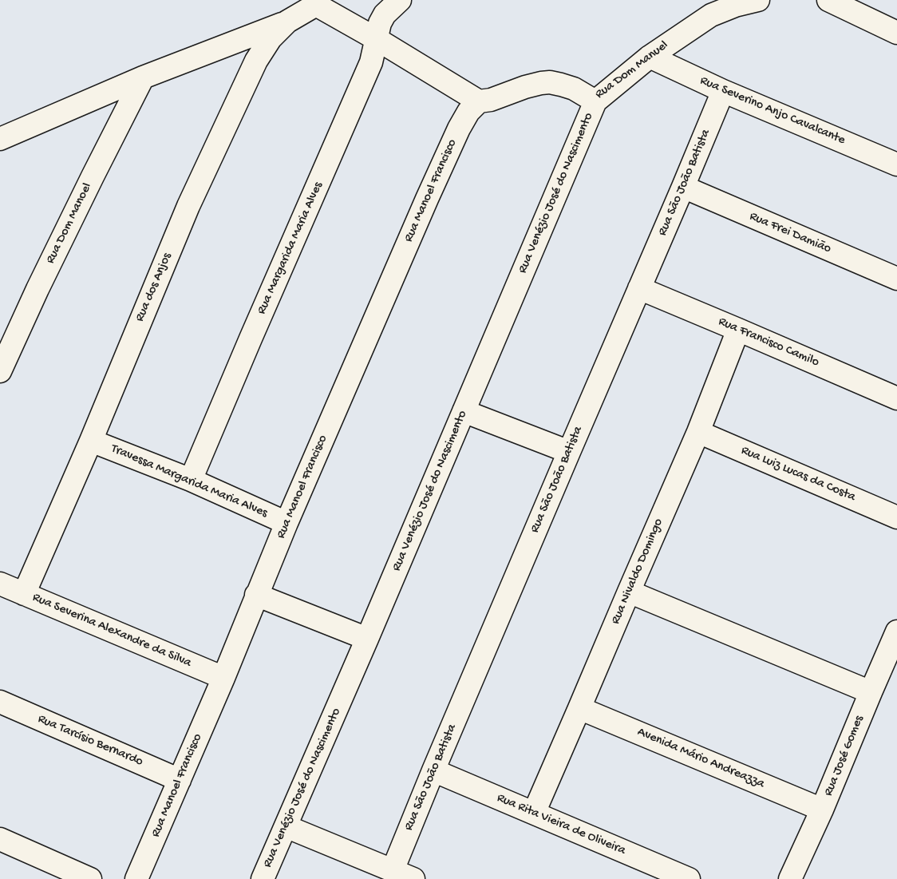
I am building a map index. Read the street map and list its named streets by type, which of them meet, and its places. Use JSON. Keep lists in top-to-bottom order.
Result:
{
  "streets": {
    "street": [
      "Rua Dom Manuel",
      "Rua Severino Anjo Cavalcante",
      "Rua São João Batista",
      "Rua Manoel Francisco",
      "Rua Venézio José do Nascimento",
      "Rua Dom Manoel",
      "Rua Frei Damião",
      "Rua Margarida Maria Alves",
      "Rua dos Anjos",
      "Rua Francisco Camilo",
      "Rua Luiz Lucas da Costa",
      "Travessa Margarida Maria Alves",
      "Rua Nivaldo Domingo",
      "Rua Severina Alexandre da Silva",
      "Rua Tarcísio Bernardo",
      "Rua José Gomes",
      "Avenida Mário Andreazza",
      "Rua Rita Vieira de Oliveira"
    ]
  },
  "crossings": [
    ["Rua Dom Manuel", "Rua Severino Anjo Cavalcante"],
    ["Rua Dom Manuel", "Rua Manoel Francisco"],
    ["Rua Dom Manuel", "Rua Venézio José do Nascimento"],
    ["Rua Severino Anjo Cavalcante", "Rua São João Batista"],
    ["Rua São João Batista", "Rua Frei Damião"],
    ["Rua São João Batista", "Rua Francisco Camilo"],
    ["Rua São João Batista", "Rua Rita Vieira de Oliveira"],
    ["Rua Manoel Francisco", "Travessa Margarida Maria Alves"],
    ["Rua Manoel Francisco", "Rua Severina Alexandre da Silva"],
    ["Rua Manoel Francisco", "Rua Tarcísio Bernardo"],
    ["Rua Margarida Maria Alves", "Travessa Margarida Maria Alves"],
    ["Rua dos Anjos", "Travessa Margarida Maria Alves"],
    ["Rua dos Anjos", "Rua Severina Alexandre da Silva"],
    ["Rua Francisco Camilo", "Rua Nivaldo Domingo"],
    ["Rua Luiz Lucas da Costa", "Rua Nivaldo Domingo"],
    ["Rua Nivaldo Domingo", "Avenida Mário Andreazza"],
    ["Rua Nivaldo Domingo", "Rua Rita Vieira de Oliveira"],
    ["Rua José Gomes", "Avenida Mário Andreazza"]
  ]
}
